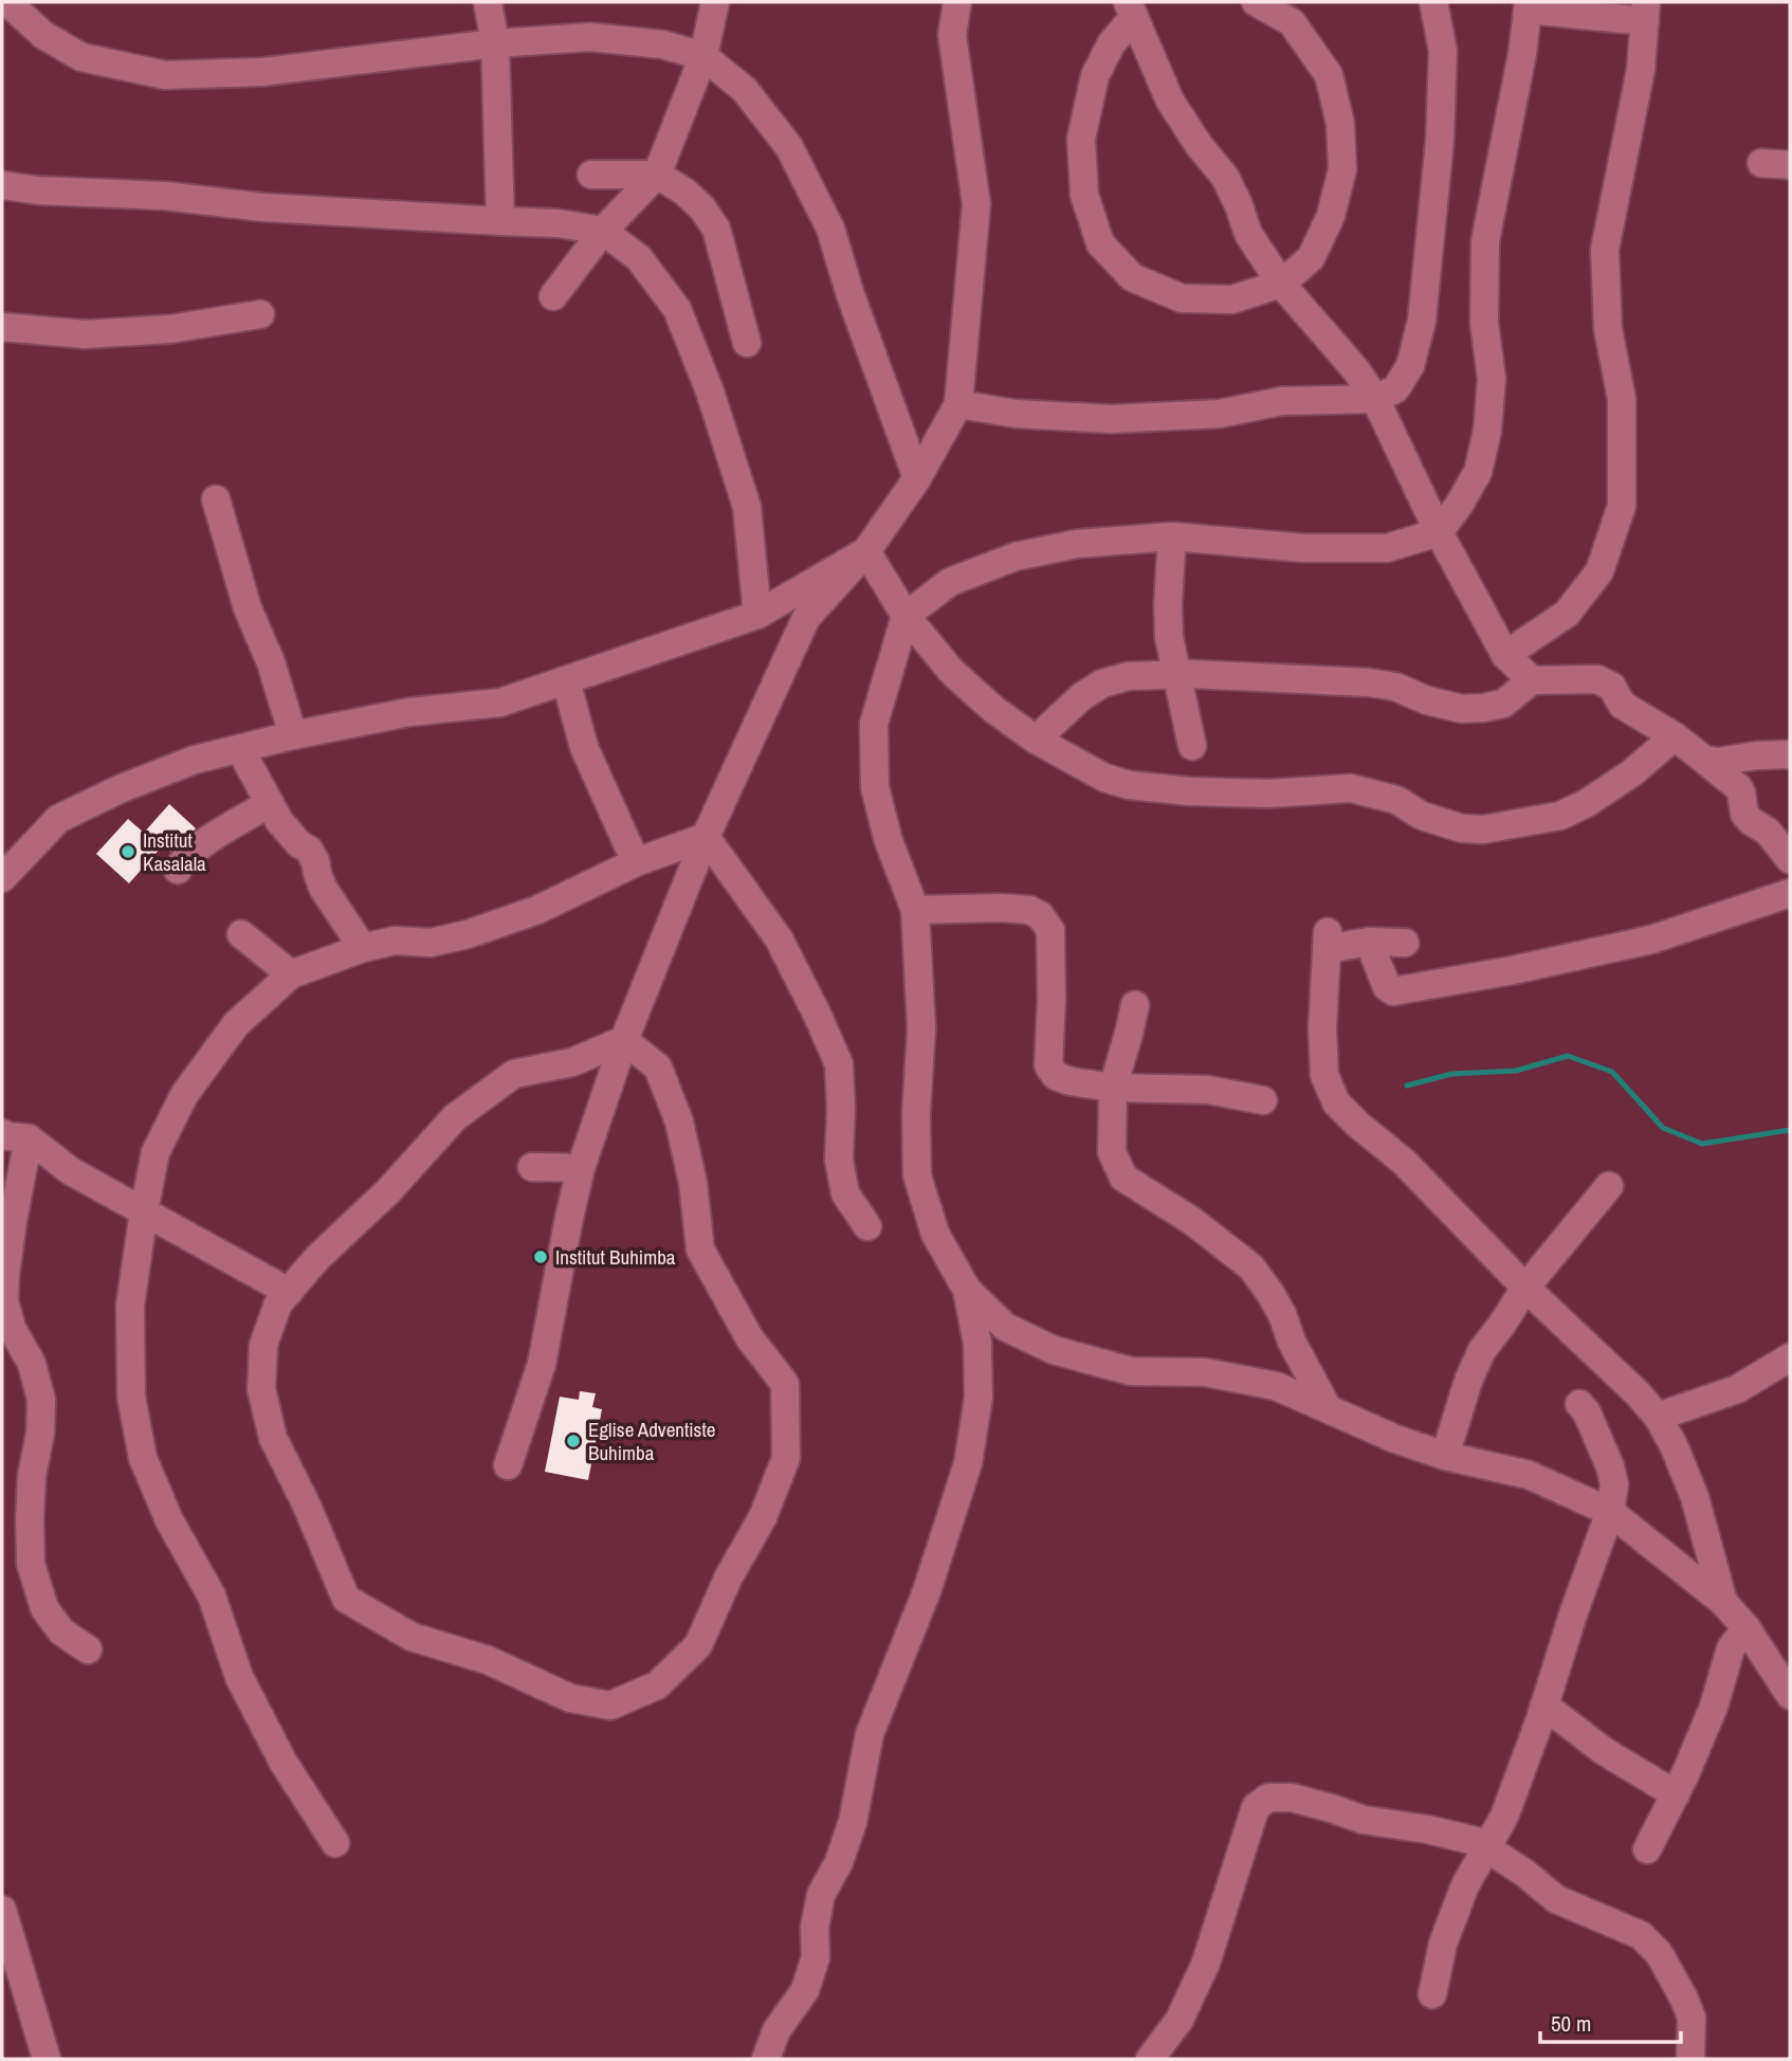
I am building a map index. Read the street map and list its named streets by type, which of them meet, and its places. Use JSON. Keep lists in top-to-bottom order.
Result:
{
  "places": ["Institut Kasalala", "Institut Buhimba", "Eglise Adventiste Buhimba"],
  "scale_bar": "50 m"
}
